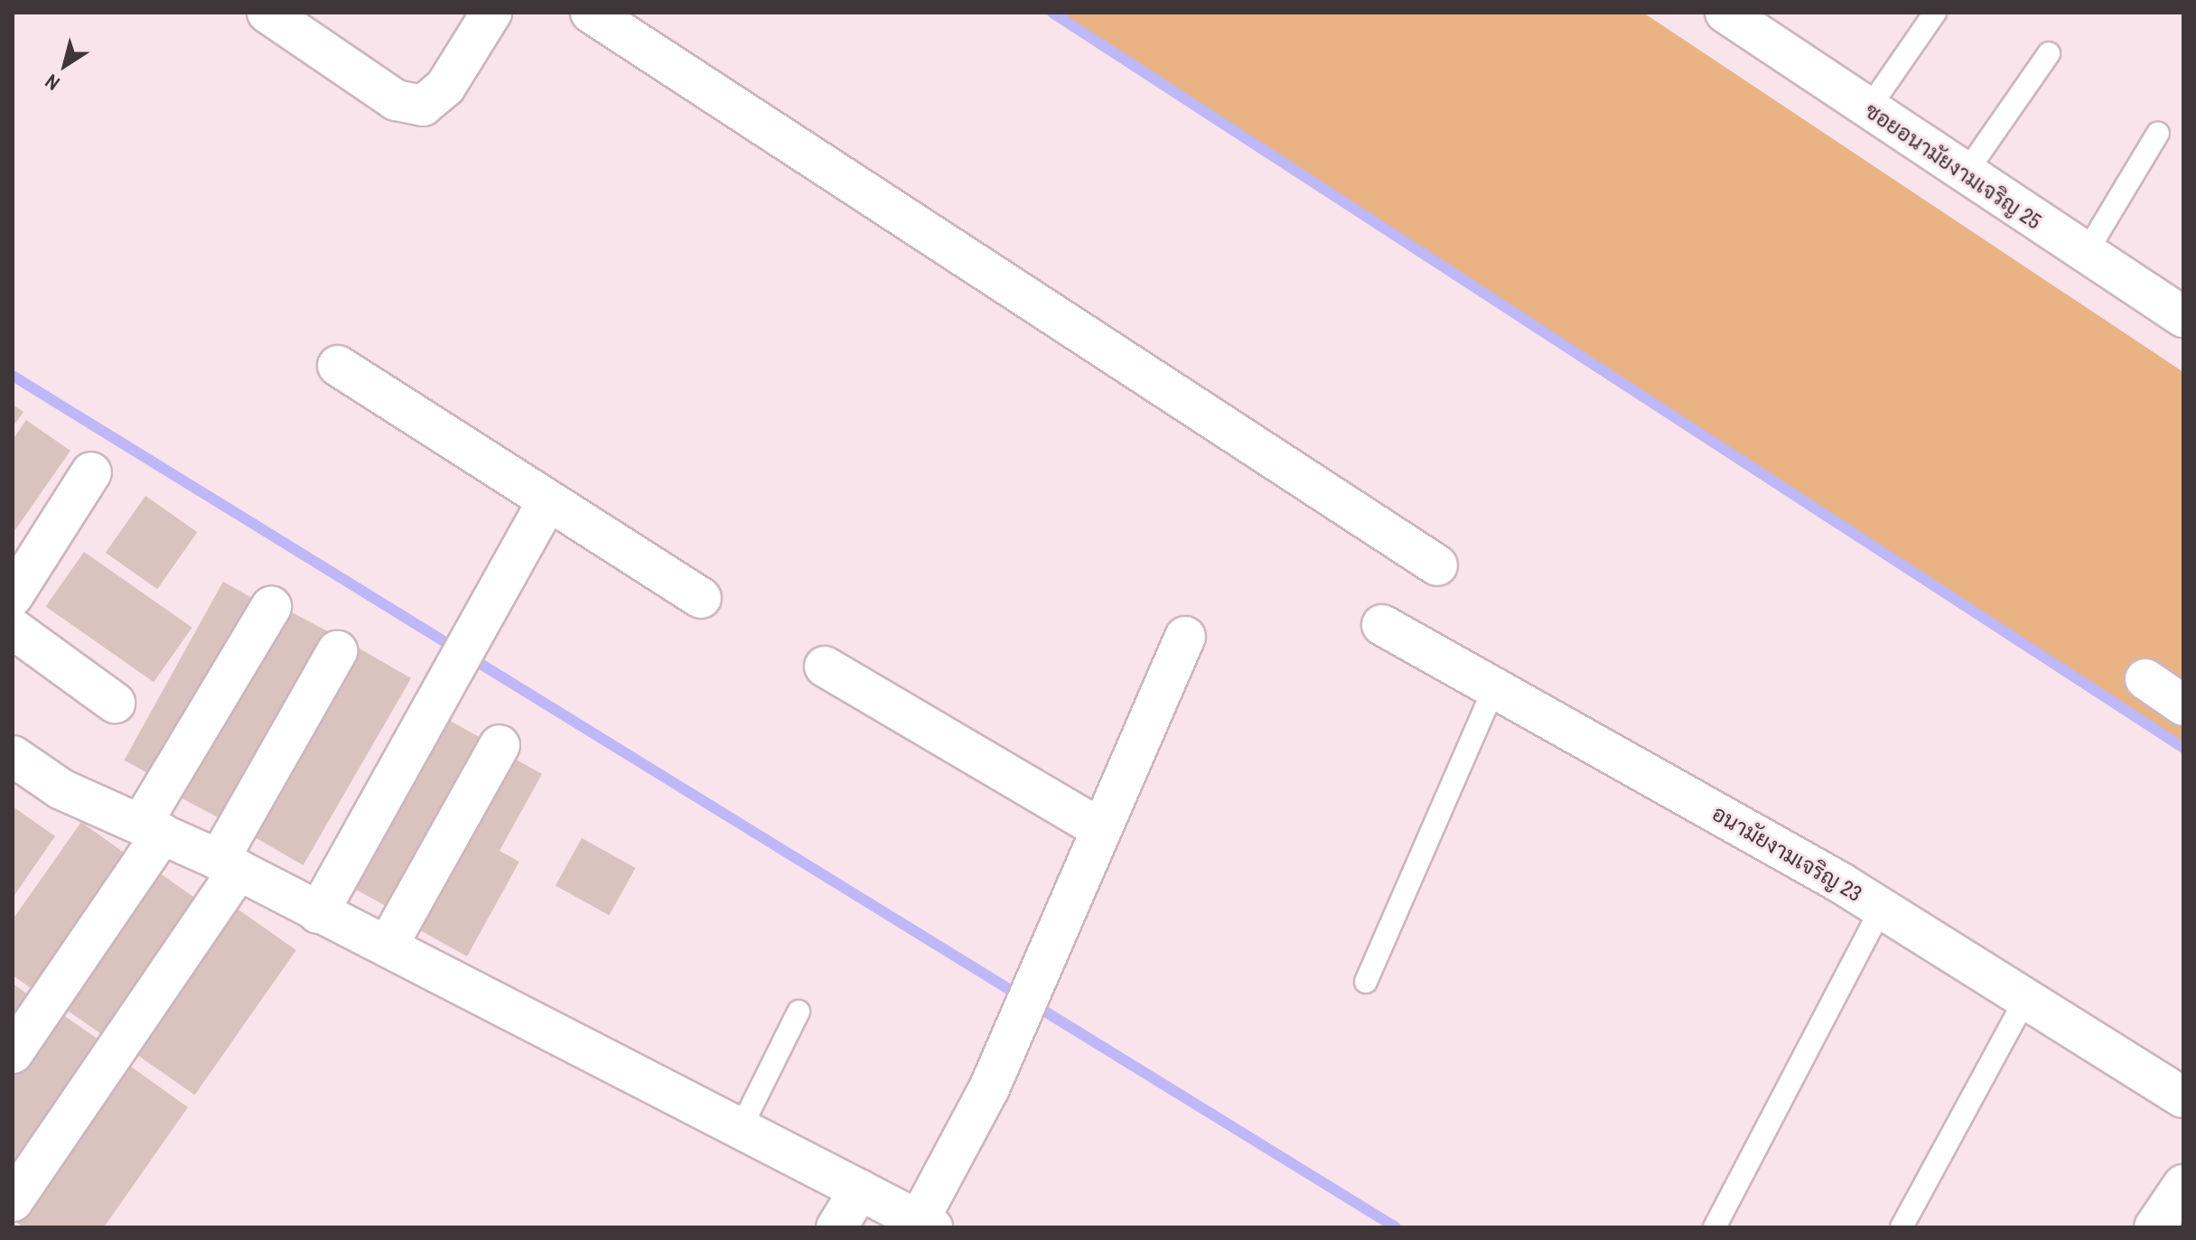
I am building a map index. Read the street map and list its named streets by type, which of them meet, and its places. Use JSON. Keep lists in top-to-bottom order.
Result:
{
  "streets": {
    "street": ["ซอยอนามัยงามเจริญ 25", "อนามัยงามเจริญ 23"]
  },
  "north": "bottom left"
}
